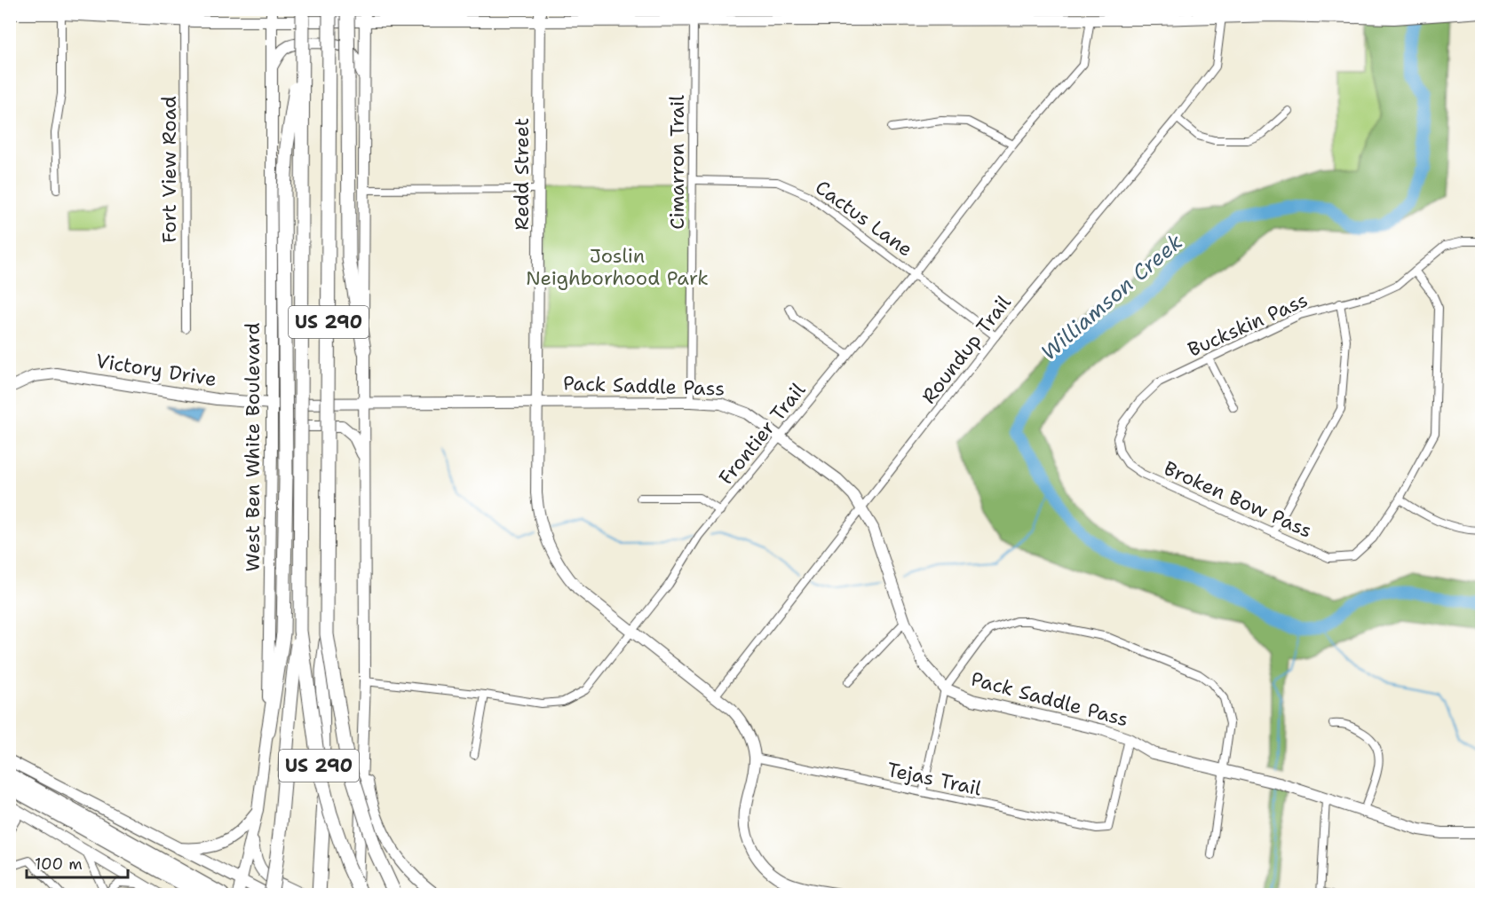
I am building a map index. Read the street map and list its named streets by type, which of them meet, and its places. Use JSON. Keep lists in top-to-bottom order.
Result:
{
  "streets": {
    "highway": ["US 290"],
    "main road": [
      "Redd Street",
      "Victory Drive",
      "Pack Saddle Pass",
      "West Ben White Boulevard"
    ],
    "street": [
      "Cimarron Trail",
      "Fort View Road",
      "Cactus Lane",
      "Buckskin Pass",
      "Roundup Trail",
      "Frontier Trail",
      "Broken Bow Pass",
      "Tejas Trail"
    ]
  },
  "crossings": [
    ["Cimarron Trail", "Cactus Lane"],
    ["Cimarron Trail", "Pack Saddle Pass"],
    ["Redd Street", "Roundup Trail"],
    ["Redd Street", "Pack Saddle Pass"],
    ["Redd Street", "Frontier Trail"],
    ["Redd Street", "Tejas Trail"],
    ["Cactus Lane", "Roundup Trail"],
    ["Cactus Lane", "Frontier Trail"],
    ["Buckskin Pass", "Broken Bow Pass"],
    ["Roundup Trail", "Pack Saddle Pass"],
    ["Victory Drive", "Pack Saddle Pass"],
    ["Victory Drive", "West Ben White Boulevard"],
    ["Pack Saddle Pass", "Frontier Trail"],
    ["Pack Saddle Pass", "Tejas Trail"]
  ],
  "water": ["Williamson Creek"],
  "parks": ["Joslin Neighborhood Park"],
  "scale_bar": "100 m"
}
